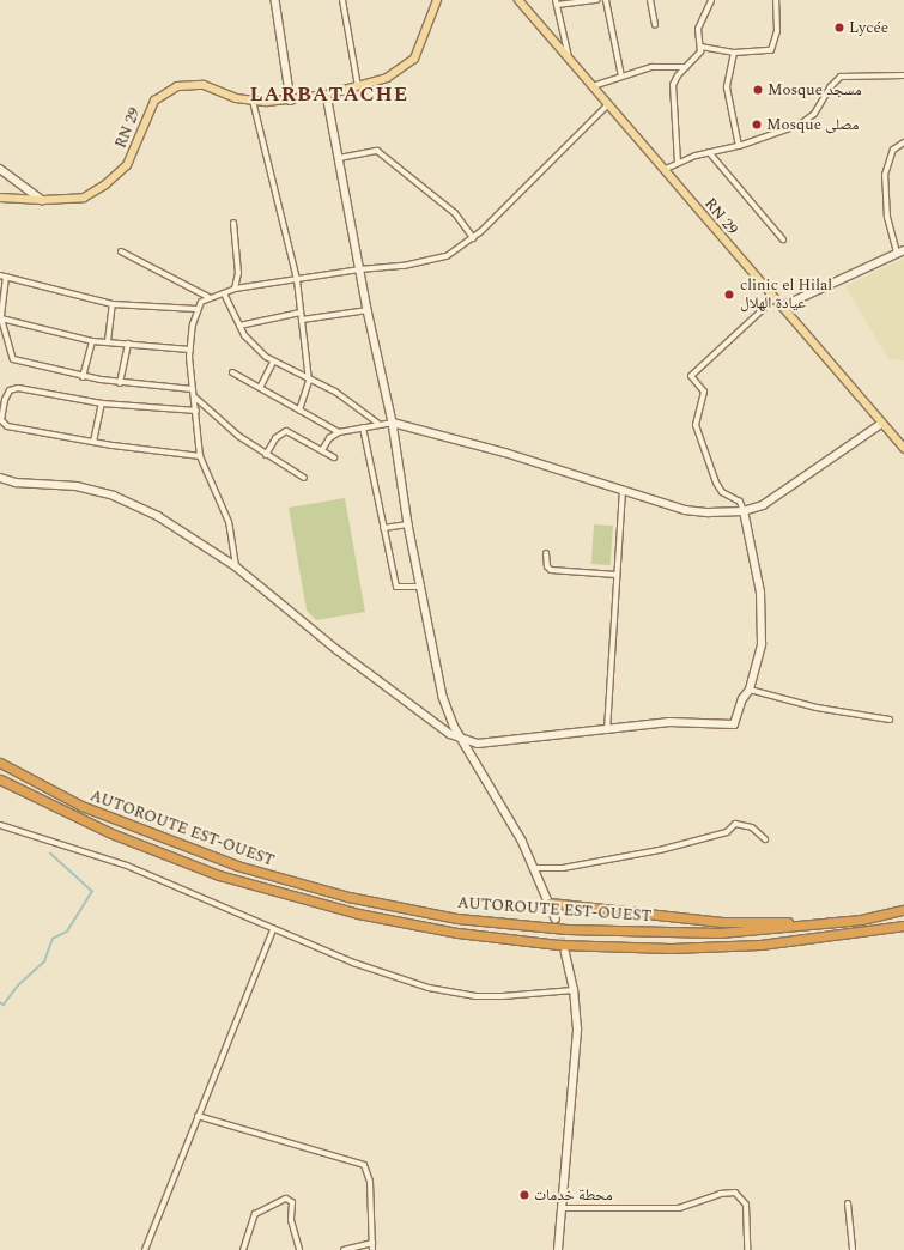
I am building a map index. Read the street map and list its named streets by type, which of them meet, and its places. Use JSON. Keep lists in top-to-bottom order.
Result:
{
  "streets": {
    "highway": ["AUTOROUTE EST-OUEST"],
    "main road": ["RN 29"]
  },
  "districts": ["LARBATACHE"],
  "places": [
    "Lycée",
    "Mosque مسجد",
    "Mosque مصلى",
    "clinic el Hilal عيادة الهلال",
    "محطة خدمات"
  ]
}
